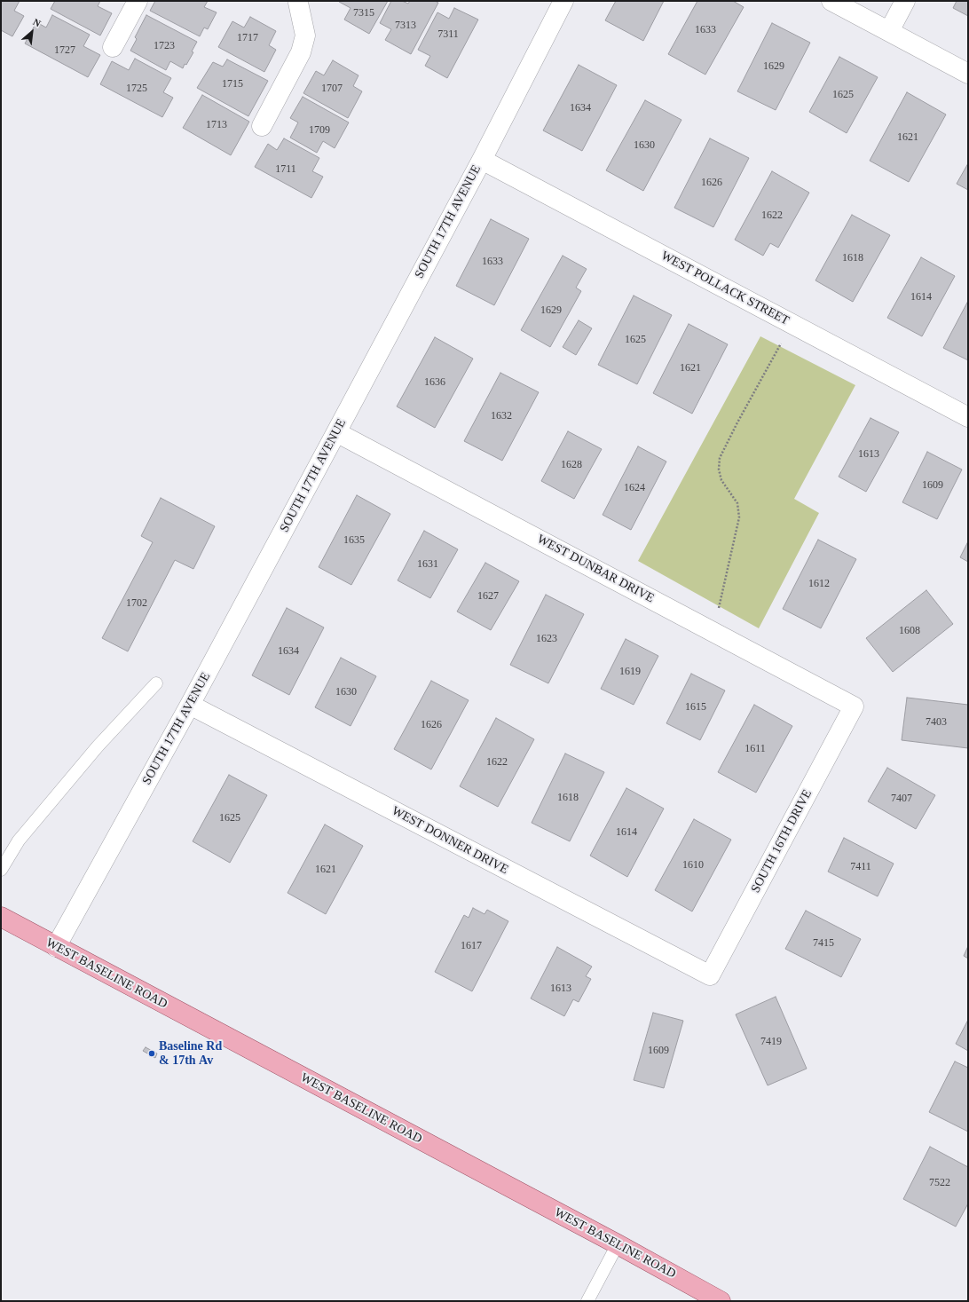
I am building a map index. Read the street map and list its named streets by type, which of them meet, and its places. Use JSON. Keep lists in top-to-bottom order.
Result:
{
  "streets": {
    "main road": ["WEST BASELINE ROAD"],
    "street": [
      "SOUTH 17TH AVENUE",
      "WEST POLLACK STREET",
      "WEST DUNBAR DRIVE",
      "WEST DONNER DRIVE",
      "SOUTH 16TH DRIVE"
    ]
  },
  "crossings": [
    ["SOUTH 17TH AVENUE", "WEST POLLACK STREET"],
    ["SOUTH 17TH AVENUE", "WEST DUNBAR DRIVE"],
    ["SOUTH 17TH AVENUE", "WEST DONNER DRIVE"],
    ["SOUTH 17TH AVENUE", "WEST BASELINE ROAD"],
    ["WEST DUNBAR DRIVE", "SOUTH 16TH DRIVE"],
    ["WEST DONNER DRIVE", "SOUTH 16TH DRIVE"]
  ],
  "places": ["Baseline Rd & 17th Av"],
  "house_numbers": [
    "7315",
    "7313",
    "1633",
    "7311",
    "1717",
    "1723",
    "1727",
    "1629",
    "1715",
    "1725",
    "1707",
    "1625",
    "1634",
    "1713",
    "1709",
    "1621",
    "1630",
    "1711",
    "1626",
    "1622",
    "1618",
    "1633",
    "1614",
    "1629",
    "1625",
    "1621",
    "1636",
    "1632",
    "1613",
    "1628",
    "1609",
    "1624",
    "1635",
    "1631",
    "1612",
    "1627",
    "1702",
    "1608",
    "1623",
    "1634",
    "1619",
    "1630",
    "1615",
    "7403",
    "1626",
    "1611",
    "1622",
    "1618",
    "7407",
    "1625",
    "1614",
    "1610",
    "7411",
    "1621",
    "7415",
    "1617",
    "1613",
    "7419",
    "1609",
    "7522"
  ],
  "north": "top right"
}
